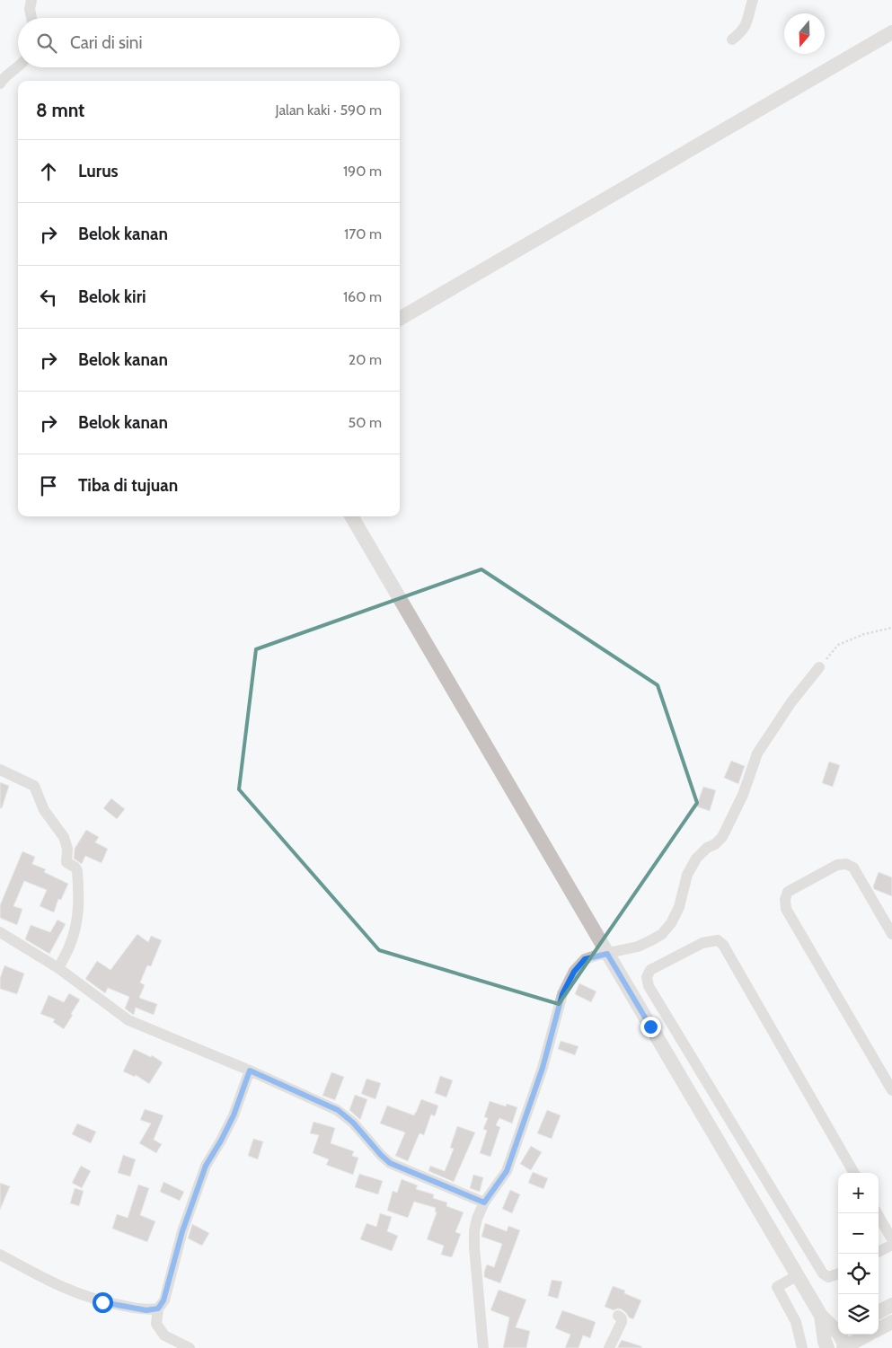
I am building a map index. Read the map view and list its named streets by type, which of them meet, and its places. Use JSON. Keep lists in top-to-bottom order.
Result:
{
  "north": "bottom",
  "page": {
    "search": "Cari di sini",
    "heading": ["8 mnt", "Jalan kaki · 590 m"],
    "list": [
      ["Lurus", "190 m"],
      ["Belok kanan", "170 m"],
      ["Belok kiri", "160 m"],
      ["Belok kanan", "20 m"],
      ["Belok kanan", "50 m"],
      "Tiba di tujuan"
    ],
    "map_buttons": ["+", "−"]
  }
}
